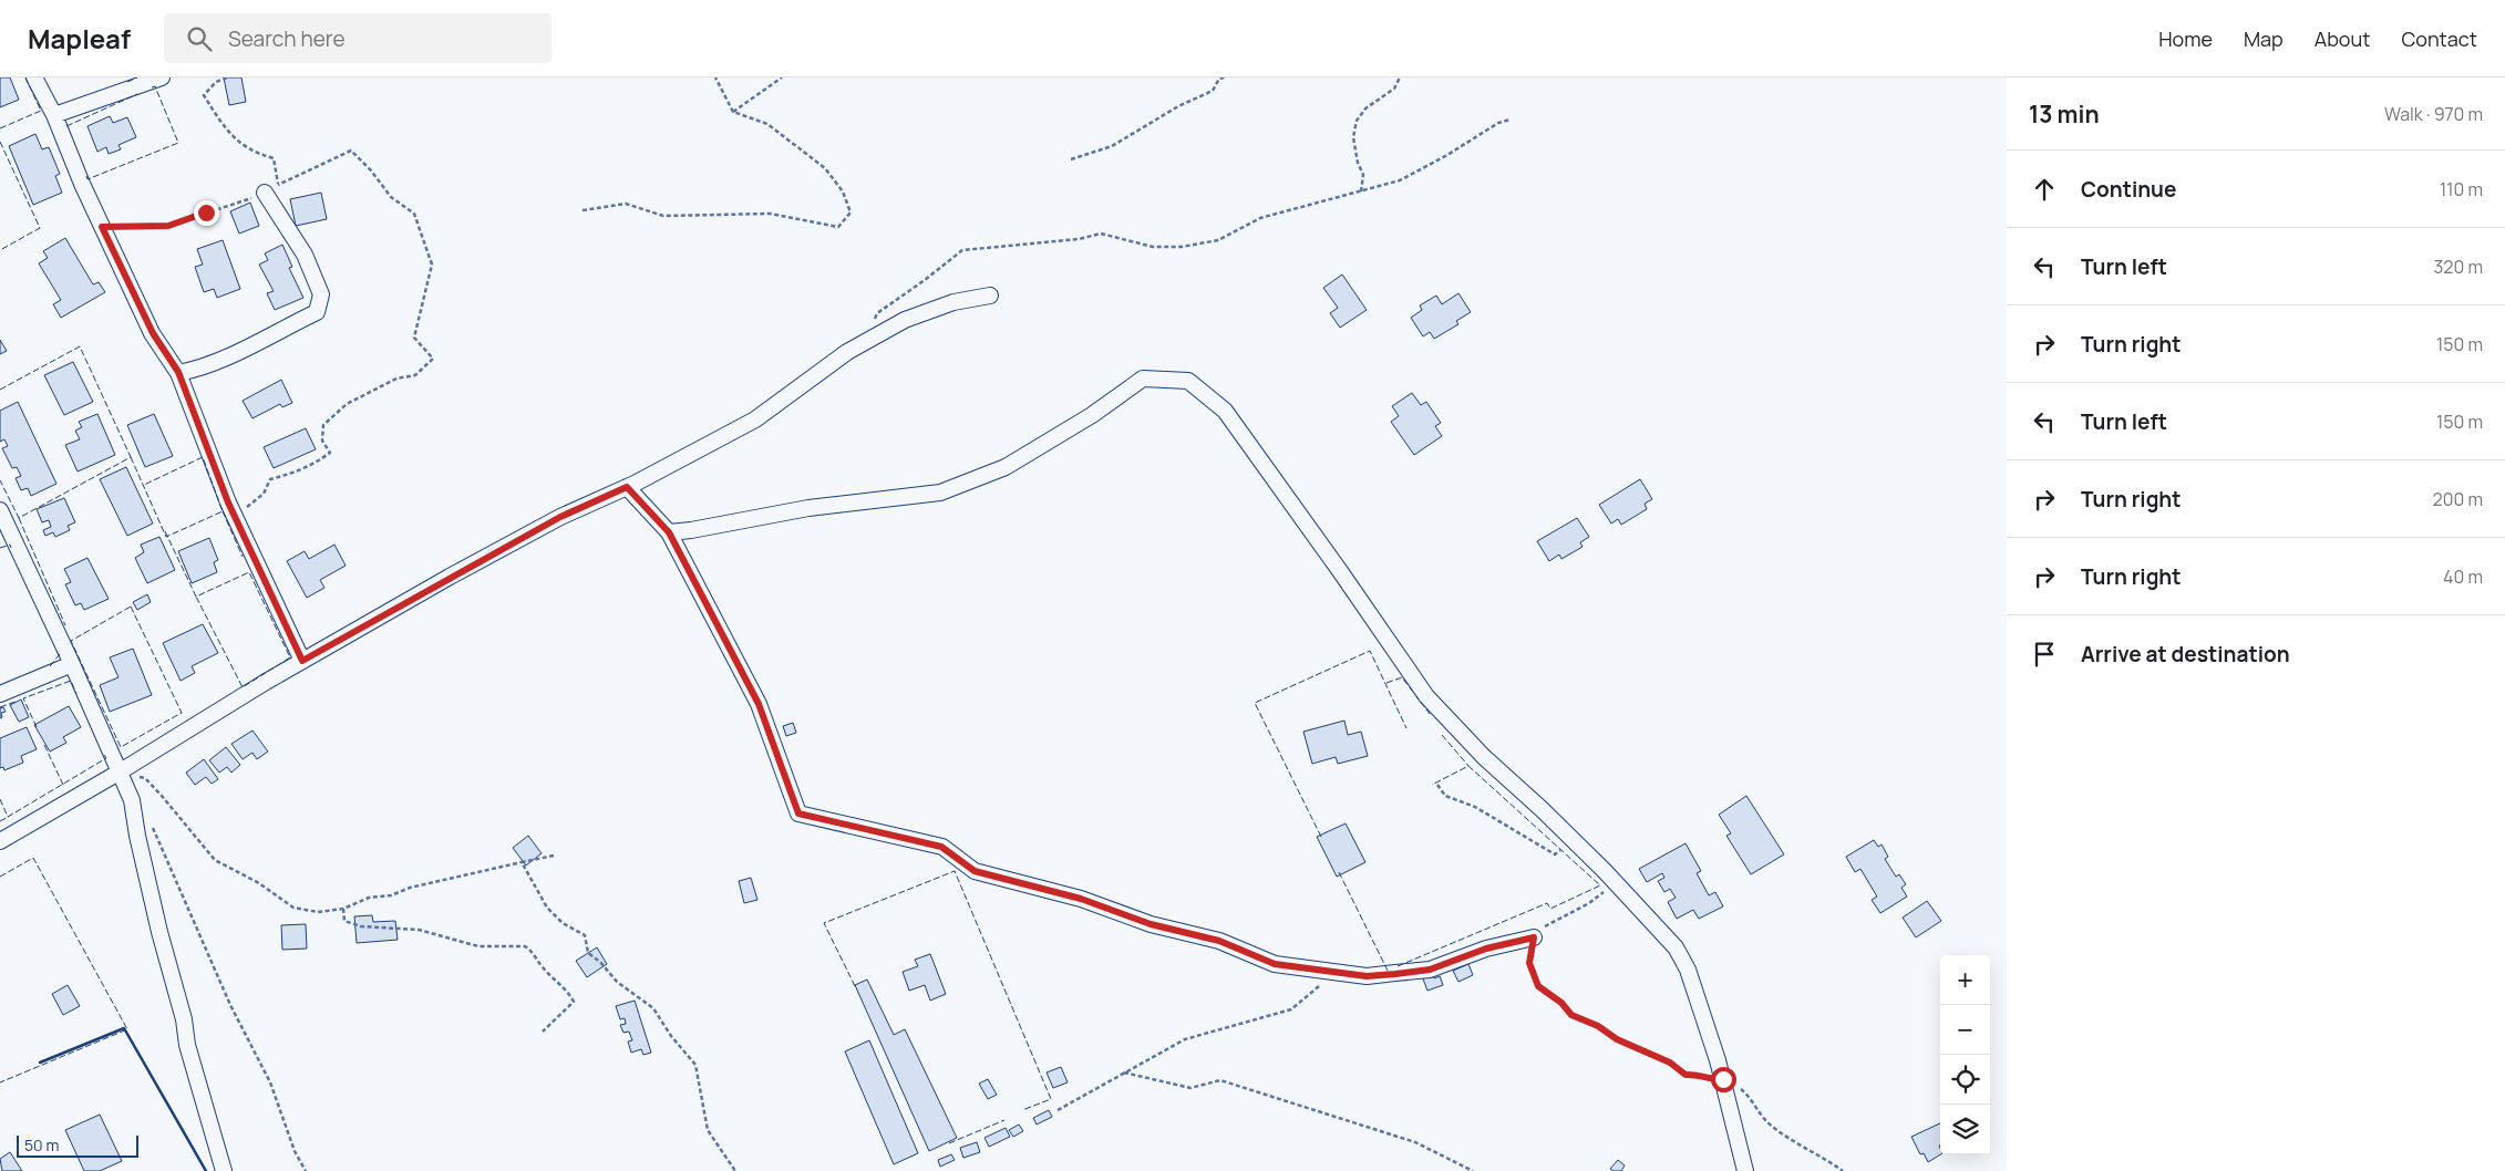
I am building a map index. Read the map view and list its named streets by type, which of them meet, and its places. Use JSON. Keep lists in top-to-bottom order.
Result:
{
  "scale_bar": "50 m",
  "page": {
    "header": "Mapleaf",
    "search": "Search here",
    "nav": [
      "Home",
      "Map",
      "About",
      "Contact"
    ],
    "heading": ["13 min", "Walk · 970 m"],
    "list": [
      ["Continue", "110 m"],
      ["Turn left", "320 m"],
      ["Turn right", "150 m"],
      ["Turn left", "150 m"],
      ["Turn right", "200 m"],
      ["Turn right", "40 m"],
      "Arrive at destination"
    ],
    "map_buttons": ["+", "−"],
    "scale": "50 m"
  }
}
